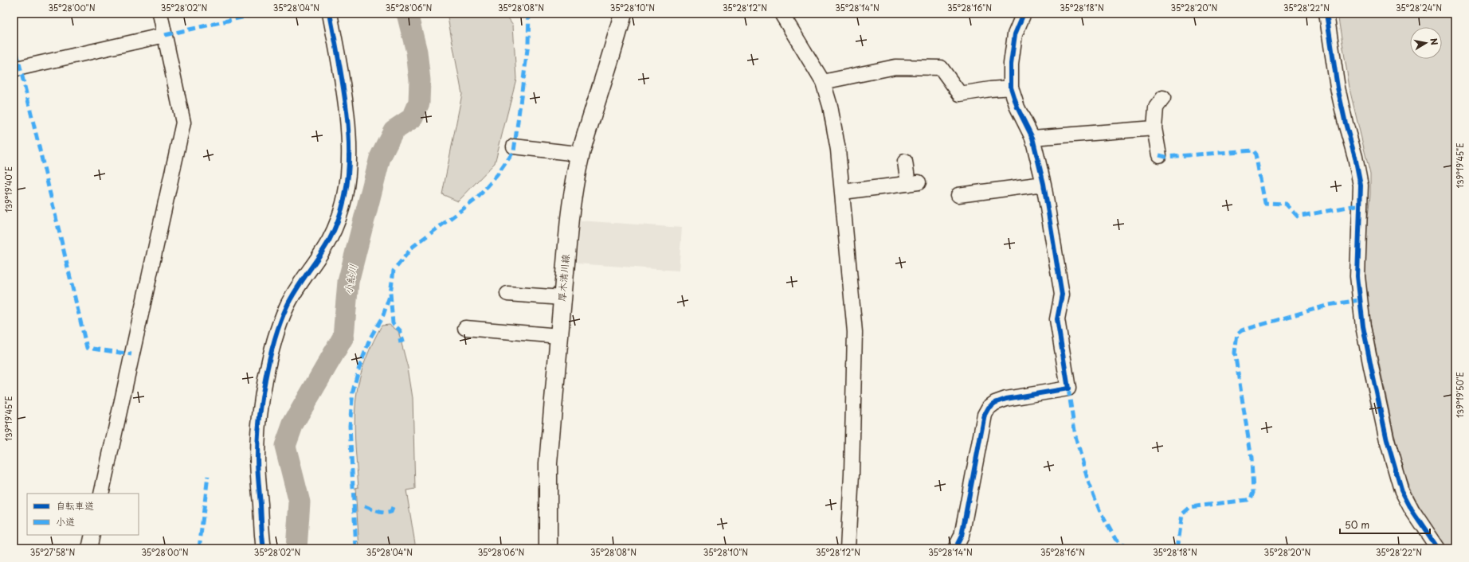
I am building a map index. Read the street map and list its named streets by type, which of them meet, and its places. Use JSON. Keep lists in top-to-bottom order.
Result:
{
  "streets": {
    "main road": ["厚木清川線"]
  },
  "water": ["小鮎川"],
  "legend": ["自転車道", "小道"],
  "scale_bar": "50 m",
  "north": "right",
  "coordinates": [
    "35°28'00\"N",
    "35°28'02\"N",
    "35°28'04\"N",
    "35°28'06\"N",
    "35°28'08\"N",
    "35°28'10\"N",
    "35°28'12\"N",
    "35°28'14\"N",
    "35°28'16\"N",
    "35°28'18\"N",
    "35°28'20\"N",
    "35°28'22\"N",
    "35°28'24\"N",
    "139°19'45\"E",
    "139°19'40\"E",
    "139°19'50\"E",
    "35°27'58\"N"
  ]
}
